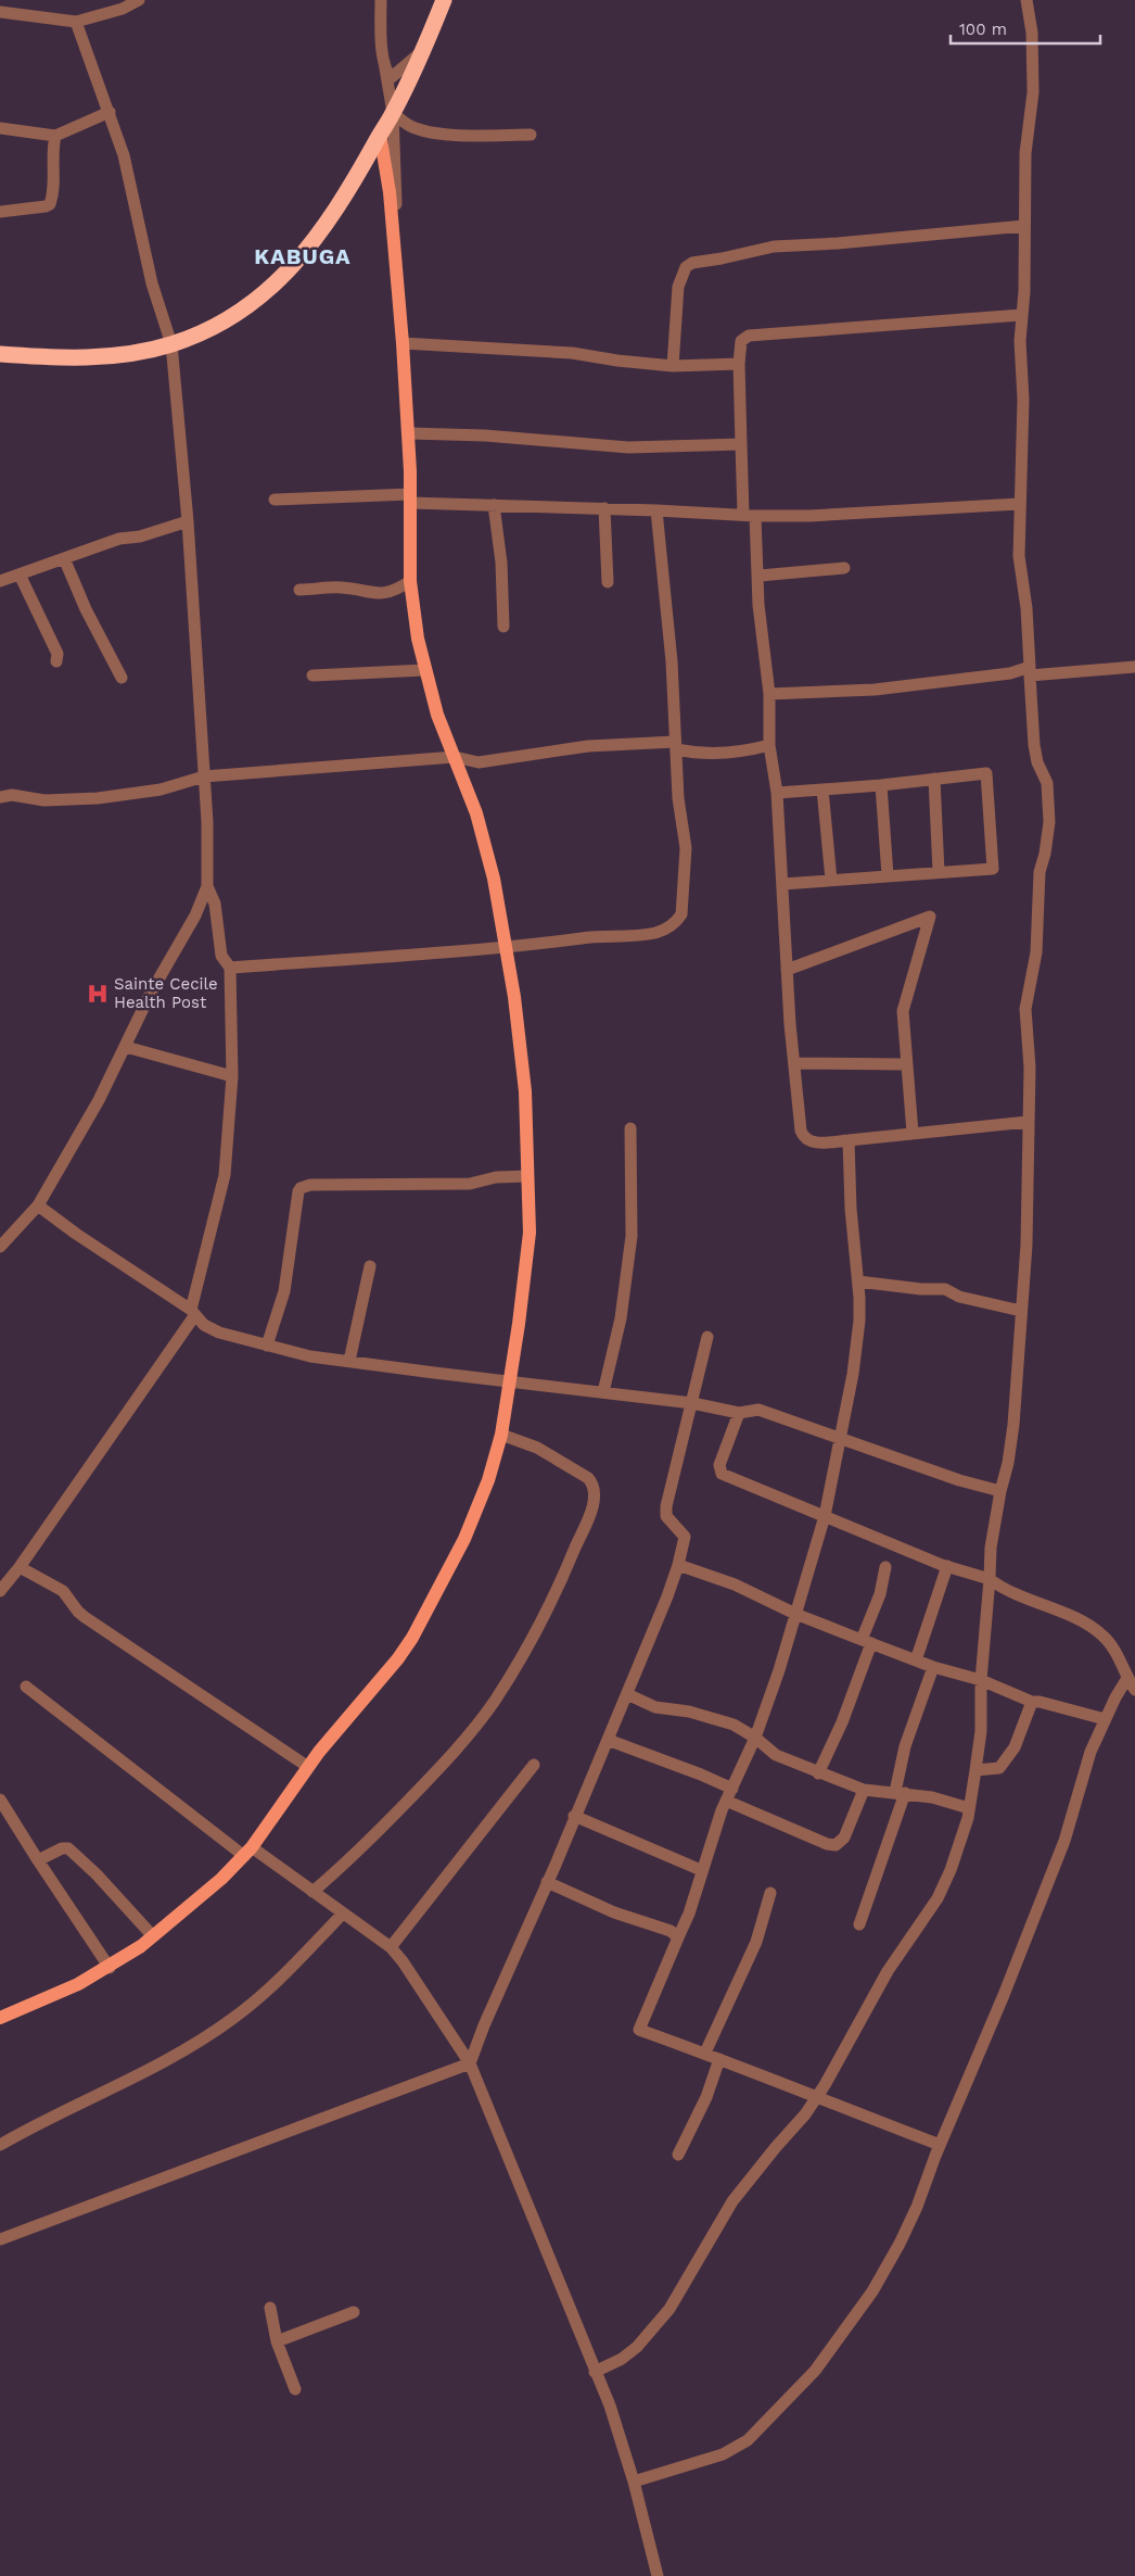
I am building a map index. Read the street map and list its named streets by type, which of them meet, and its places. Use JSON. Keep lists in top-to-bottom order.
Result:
{
  "districts": ["KABUGA"],
  "places": {
    "hospital": ["Sainte Cecile Health Post"]
  },
  "scale_bar": "100 m"
}
